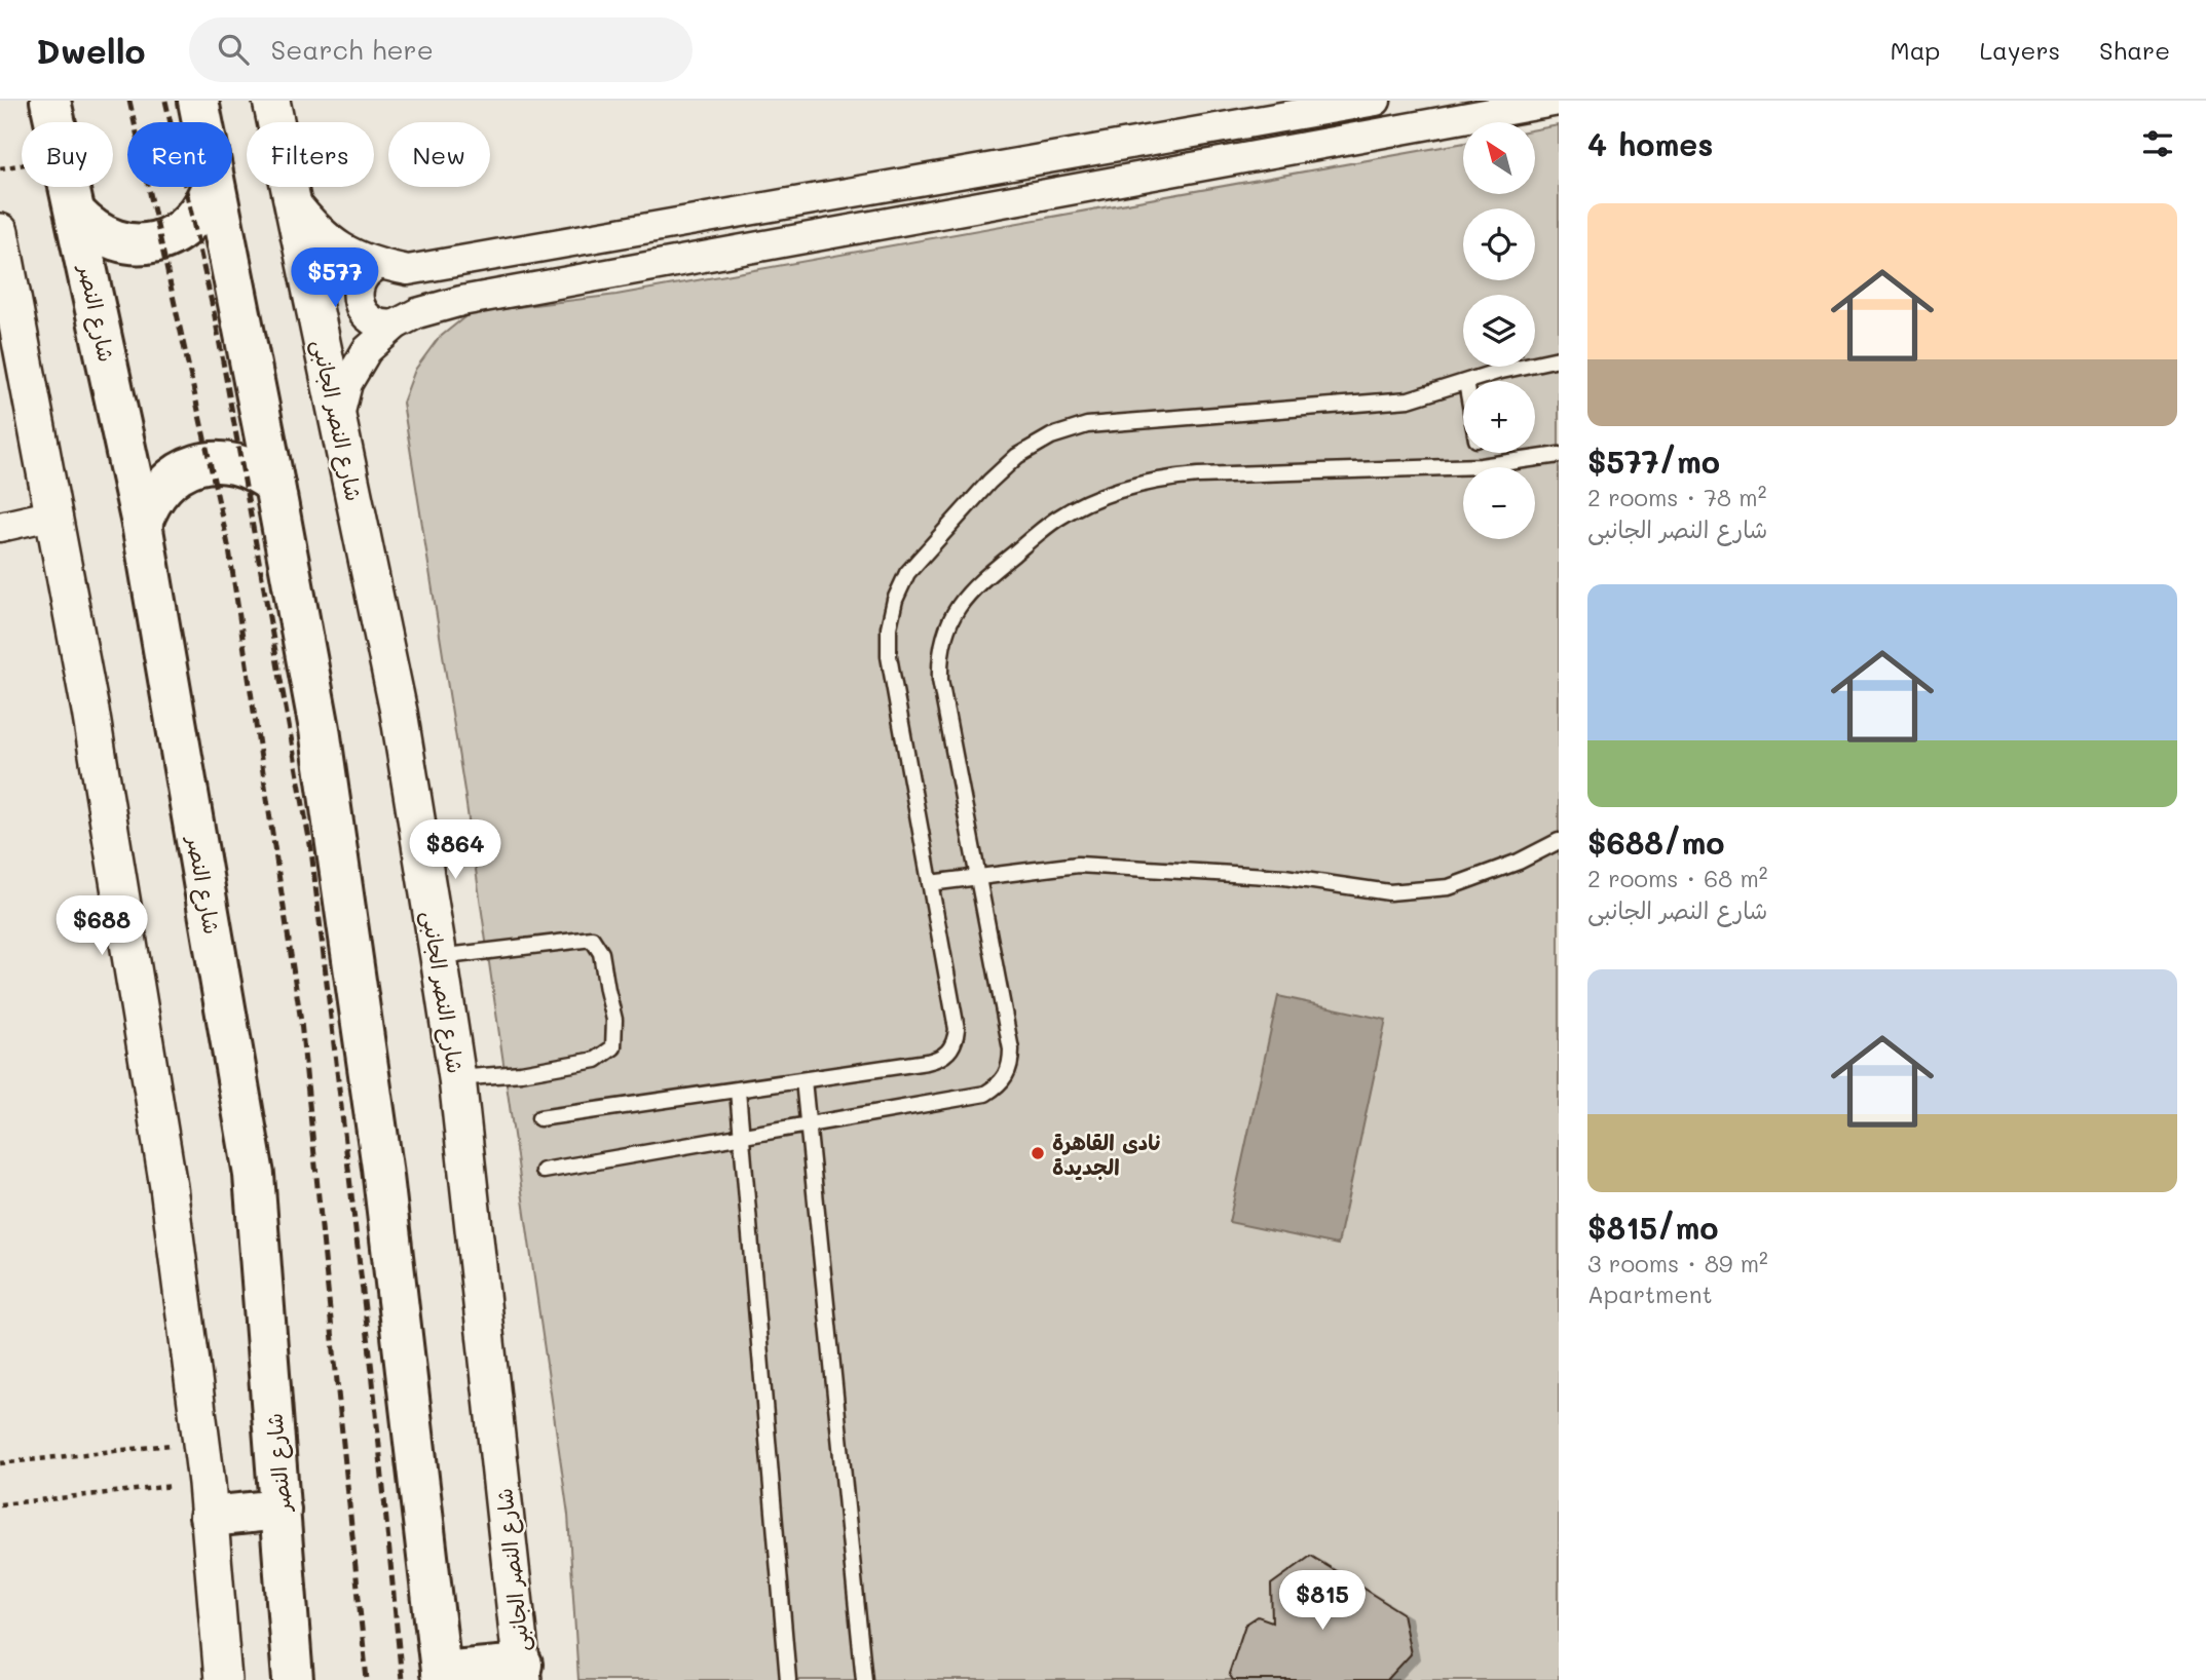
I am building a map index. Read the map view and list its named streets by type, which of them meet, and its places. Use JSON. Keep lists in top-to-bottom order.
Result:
{
  "streets": {
    "main road": ["شارع النصر"],
    "street": ["شارع النصر الجانبى"]
  },
  "places": ["نادى القاهرة الجديدة"],
  "north": "top left",
  "page": {
    "header": "Dwello",
    "search": "Search here",
    "nav": ["Map", "Layers", "Share"],
    "heading": "4 homes",
    "map_buttons": ["+", "−"],
    "chip": [
      "Buy",
      "Rent",
      "Filters",
      "New"
    ],
    "list": [
      {
        "name": "$577/mo",
        "note": "2 rooms · 78 m² · شارع النصر الجانبى"
      },
      {
        "name": "$688/mo",
        "note": "2 rooms · 68 m² · شارع النصر الجانبى"
      },
      {
        "name": "$815/mo",
        "note": "3 rooms · 89 m² · Apartment"
      }
    ],
    "price": [
      "$577",
      "$864",
      "$688",
      "$815"
    ]
  }
}
